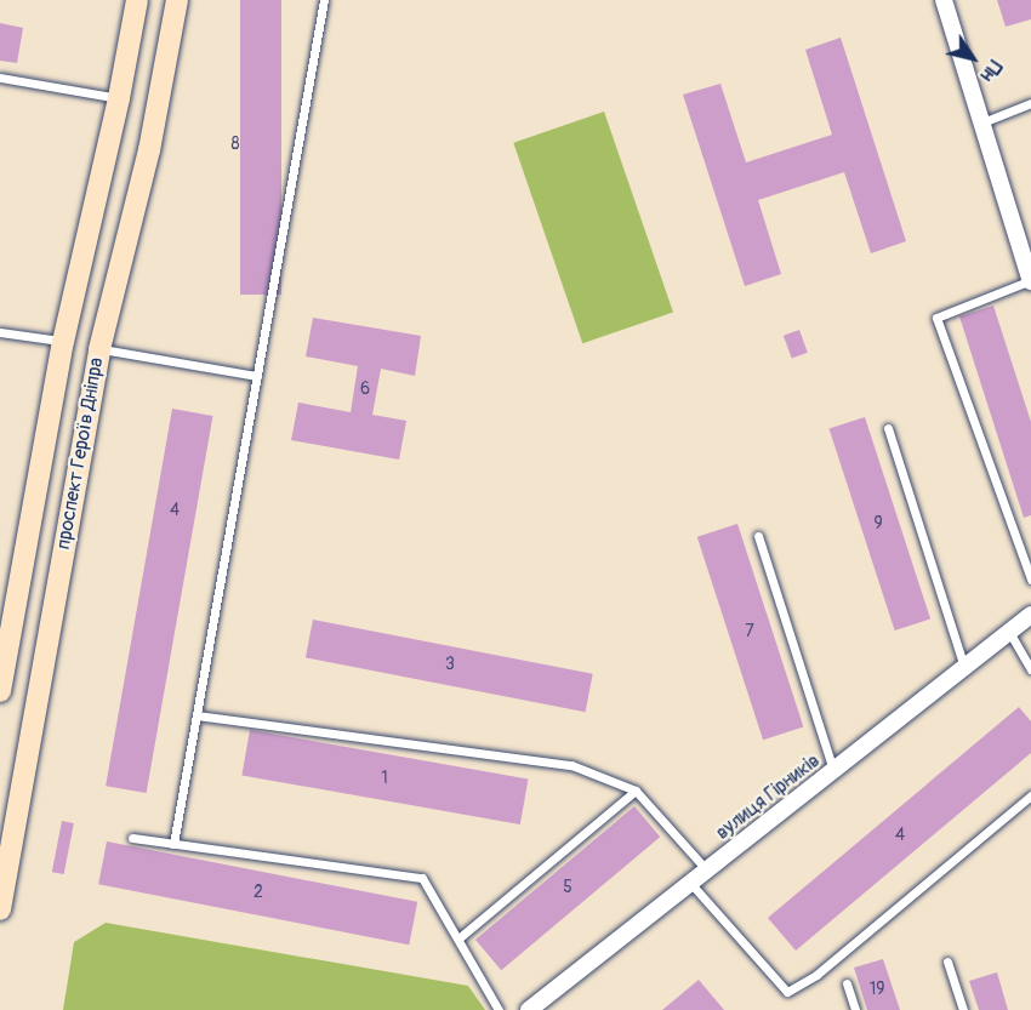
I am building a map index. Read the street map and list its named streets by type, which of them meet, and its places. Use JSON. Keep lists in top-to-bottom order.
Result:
{
  "streets": {
    "street": ["проспект Героїв Дніпра", "вулиця Гірників"]
  },
  "house_numbers": [
    "8",
    "6",
    "4",
    "9",
    "7",
    "3",
    "1",
    "4",
    "5",
    "2",
    "19"
  ],
  "north": "bottom right"
}
